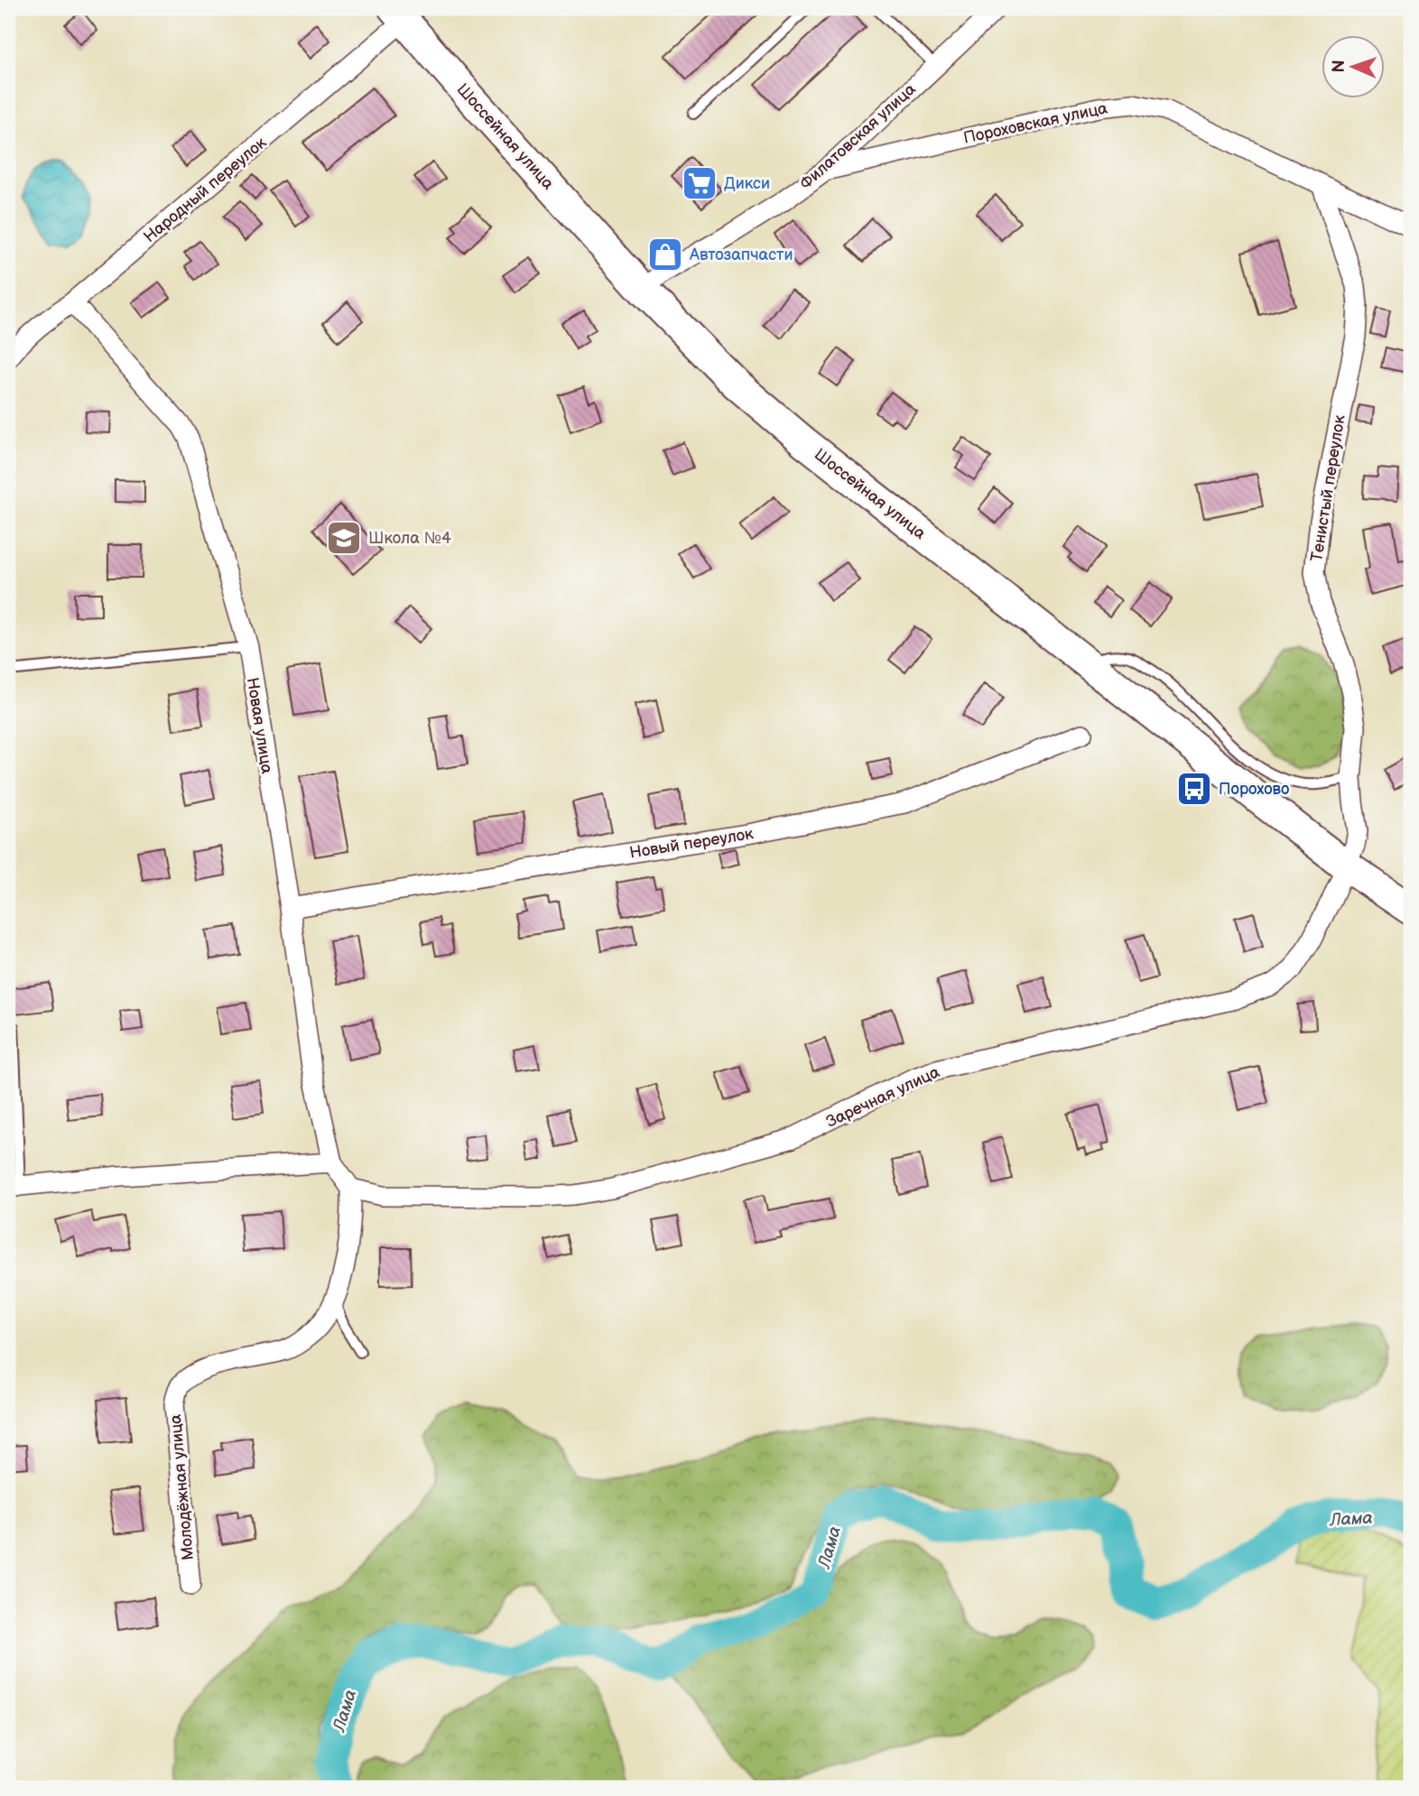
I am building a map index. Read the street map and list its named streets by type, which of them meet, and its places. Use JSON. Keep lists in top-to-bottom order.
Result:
{
  "streets": {
    "main road": ["Шоссейная улица"],
    "street": [
      "Пороховская улица",
      "Филатовская улица",
      "Народный переулок",
      "Тенистый переулок",
      "Новая улица",
      "Новый переулок",
      "Заречная улица",
      "Молодёжная улица"
    ]
  },
  "crossings": [
    ["Пороховская улица", "Филатовская улица"],
    ["Пороховская улица", "Тенистый переулок"],
    ["Шоссейная улица", "Филатовская улица"],
    ["Шоссейная улица", "Народный переулок"],
    ["Шоссейная улица", "Тенистый переулок"],
    ["Шоссейная улица", "Заречная улица"],
    ["Народный переулок", "Новая улица"],
    ["Тенистый переулок", "Заречная улица"],
    ["Новая улица", "Новый переулок"],
    ["Новая улица", "Заречная улица"],
    ["Новая улица", "Молодёжная улица"],
    ["Заречная улица", "Молодёжная улица"]
  ],
  "water": ["Лама"],
  "places": {
    "supermarket": ["Дикси"],
    "shop": ["Автозапчасти"],
    "school or university": ["Школа №4"],
    "bus stop": ["Порохово"]
  },
  "north": "left"
}
